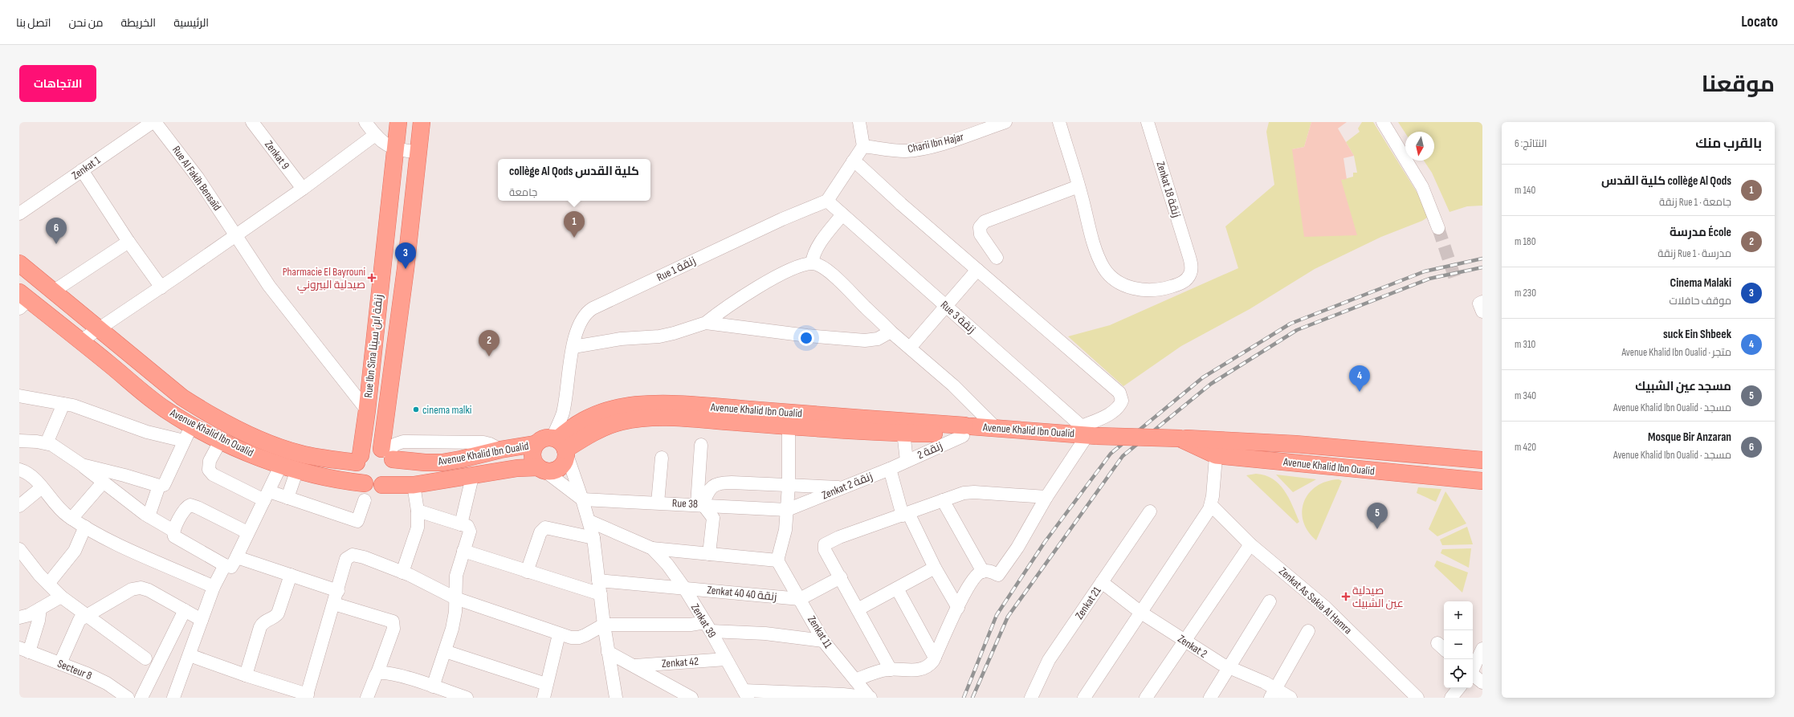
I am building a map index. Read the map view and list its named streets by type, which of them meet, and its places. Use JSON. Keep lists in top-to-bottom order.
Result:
{
  "streets": {
    "main road": ["Rue Ibn Sina زنقة ابن سينا", "Avenue Khalid Ibn Oualid"],
    "street": [
      "Charii Ibn Hajar",
      "Zenkat 9",
      "Zenkat 1",
      "Rue Al Fakih Bensaïd",
      "Zenkat 18 زنقة",
      "Rue 1 زنقة",
      "Rue 3 زنقة",
      "زنقة 2",
      "Zenkat 2 زنقة",
      "Rue 38",
      "Zenkat 40 زنقة 40",
      "Zenkat As Sakia Al Hamra",
      "Zenkat 21",
      "Zenkat 39",
      "Zenkat 11",
      "Zenkat 2",
      "Zenkat 42",
      "Secteur 8"
    ]
  },
  "crossings": [
    ["Rue Al Fakih Bensaïd", "Rue Ibn Sina زنقة ابن سينا"],
    ["Rue 1 زنقة", "Rue 3 زنقة"],
    ["Rue 1 زنقة", "Avenue Khalid Ibn Oualid"],
    ["Rue 3 زنقة", "Avenue Khalid Ibn Oualid"],
    ["Rue Ibn Sina زنقة ابن سينا", "Avenue Khalid Ibn Oualid"],
    ["Avenue Khalid Ibn Oualid", "زنقة 2"],
    ["زنقة 2", "Zenkat 2 زنقة"],
    ["Zenkat 2 زنقة", "Rue 38"],
    ["Zenkat 40 زنقة 40", "Zenkat 39"],
    ["Zenkat 40 زنقة 40", "Zenkat 11"],
    ["Zenkat 21", "Zenkat 2"],
    ["Zenkat 39", "Zenkat 11"],
    ["Zenkat 39", "Zenkat 42"]
  ],
  "places": {
    "health": ["Pharmacie El Bayrouni صيدلية البيروني", "صيدلية عين الشبيك"],
    "other": ["cinema malki"]
  },
  "north": "bottom",
  "page": {
    "header": "Locato",
    "nav": [
      "الرئيسية",
      "الخريطة",
      "من نحن",
      "اتصل بنا"
    ],
    "title": "موقعنا",
    "buttons": "الاتجاهات",
    "heading": ["بالقرب منك", "النتائج: 6"],
    "popup": ["collège Al Qods كلية القدس", "جامعة"],
    "list": [
      {
        "mark": "1",
        "name": "collège Al Qods كلية القدس",
        "note": "جامعة · Rue 1 زنقة",
        "value": "140 m"
      },
      {
        "mark": "2",
        "name": "École مدرسة",
        "note": "مدرسة · Rue 1 زنقة",
        "value": "180 m"
      },
      {
        "mark": "3",
        "name": "Cinema Malaki",
        "note": "موقف حافلات",
        "value": "230 m"
      },
      {
        "mark": "4",
        "name": "suck Ein Shbeek",
        "note": "متجر · Avenue Khalid Ibn Oualid",
        "value": "310 m"
      },
      {
        "mark": "5",
        "name": "مسجد عين الشبيك",
        "note": "مسجد · Avenue Khalid Ibn Oualid",
        "value": "340 m"
      },
      {
        "mark": "6",
        "name": "Mosque Bir Anzaran",
        "note": "مسجد · Avenue Khalid Ibn Oualid",
        "value": "420 m"
      }
    ],
    "pins": [
      "1",
      "6",
      "3",
      "2",
      "4",
      "5"
    ],
    "map_buttons": ["+", "−"]
  }
}
